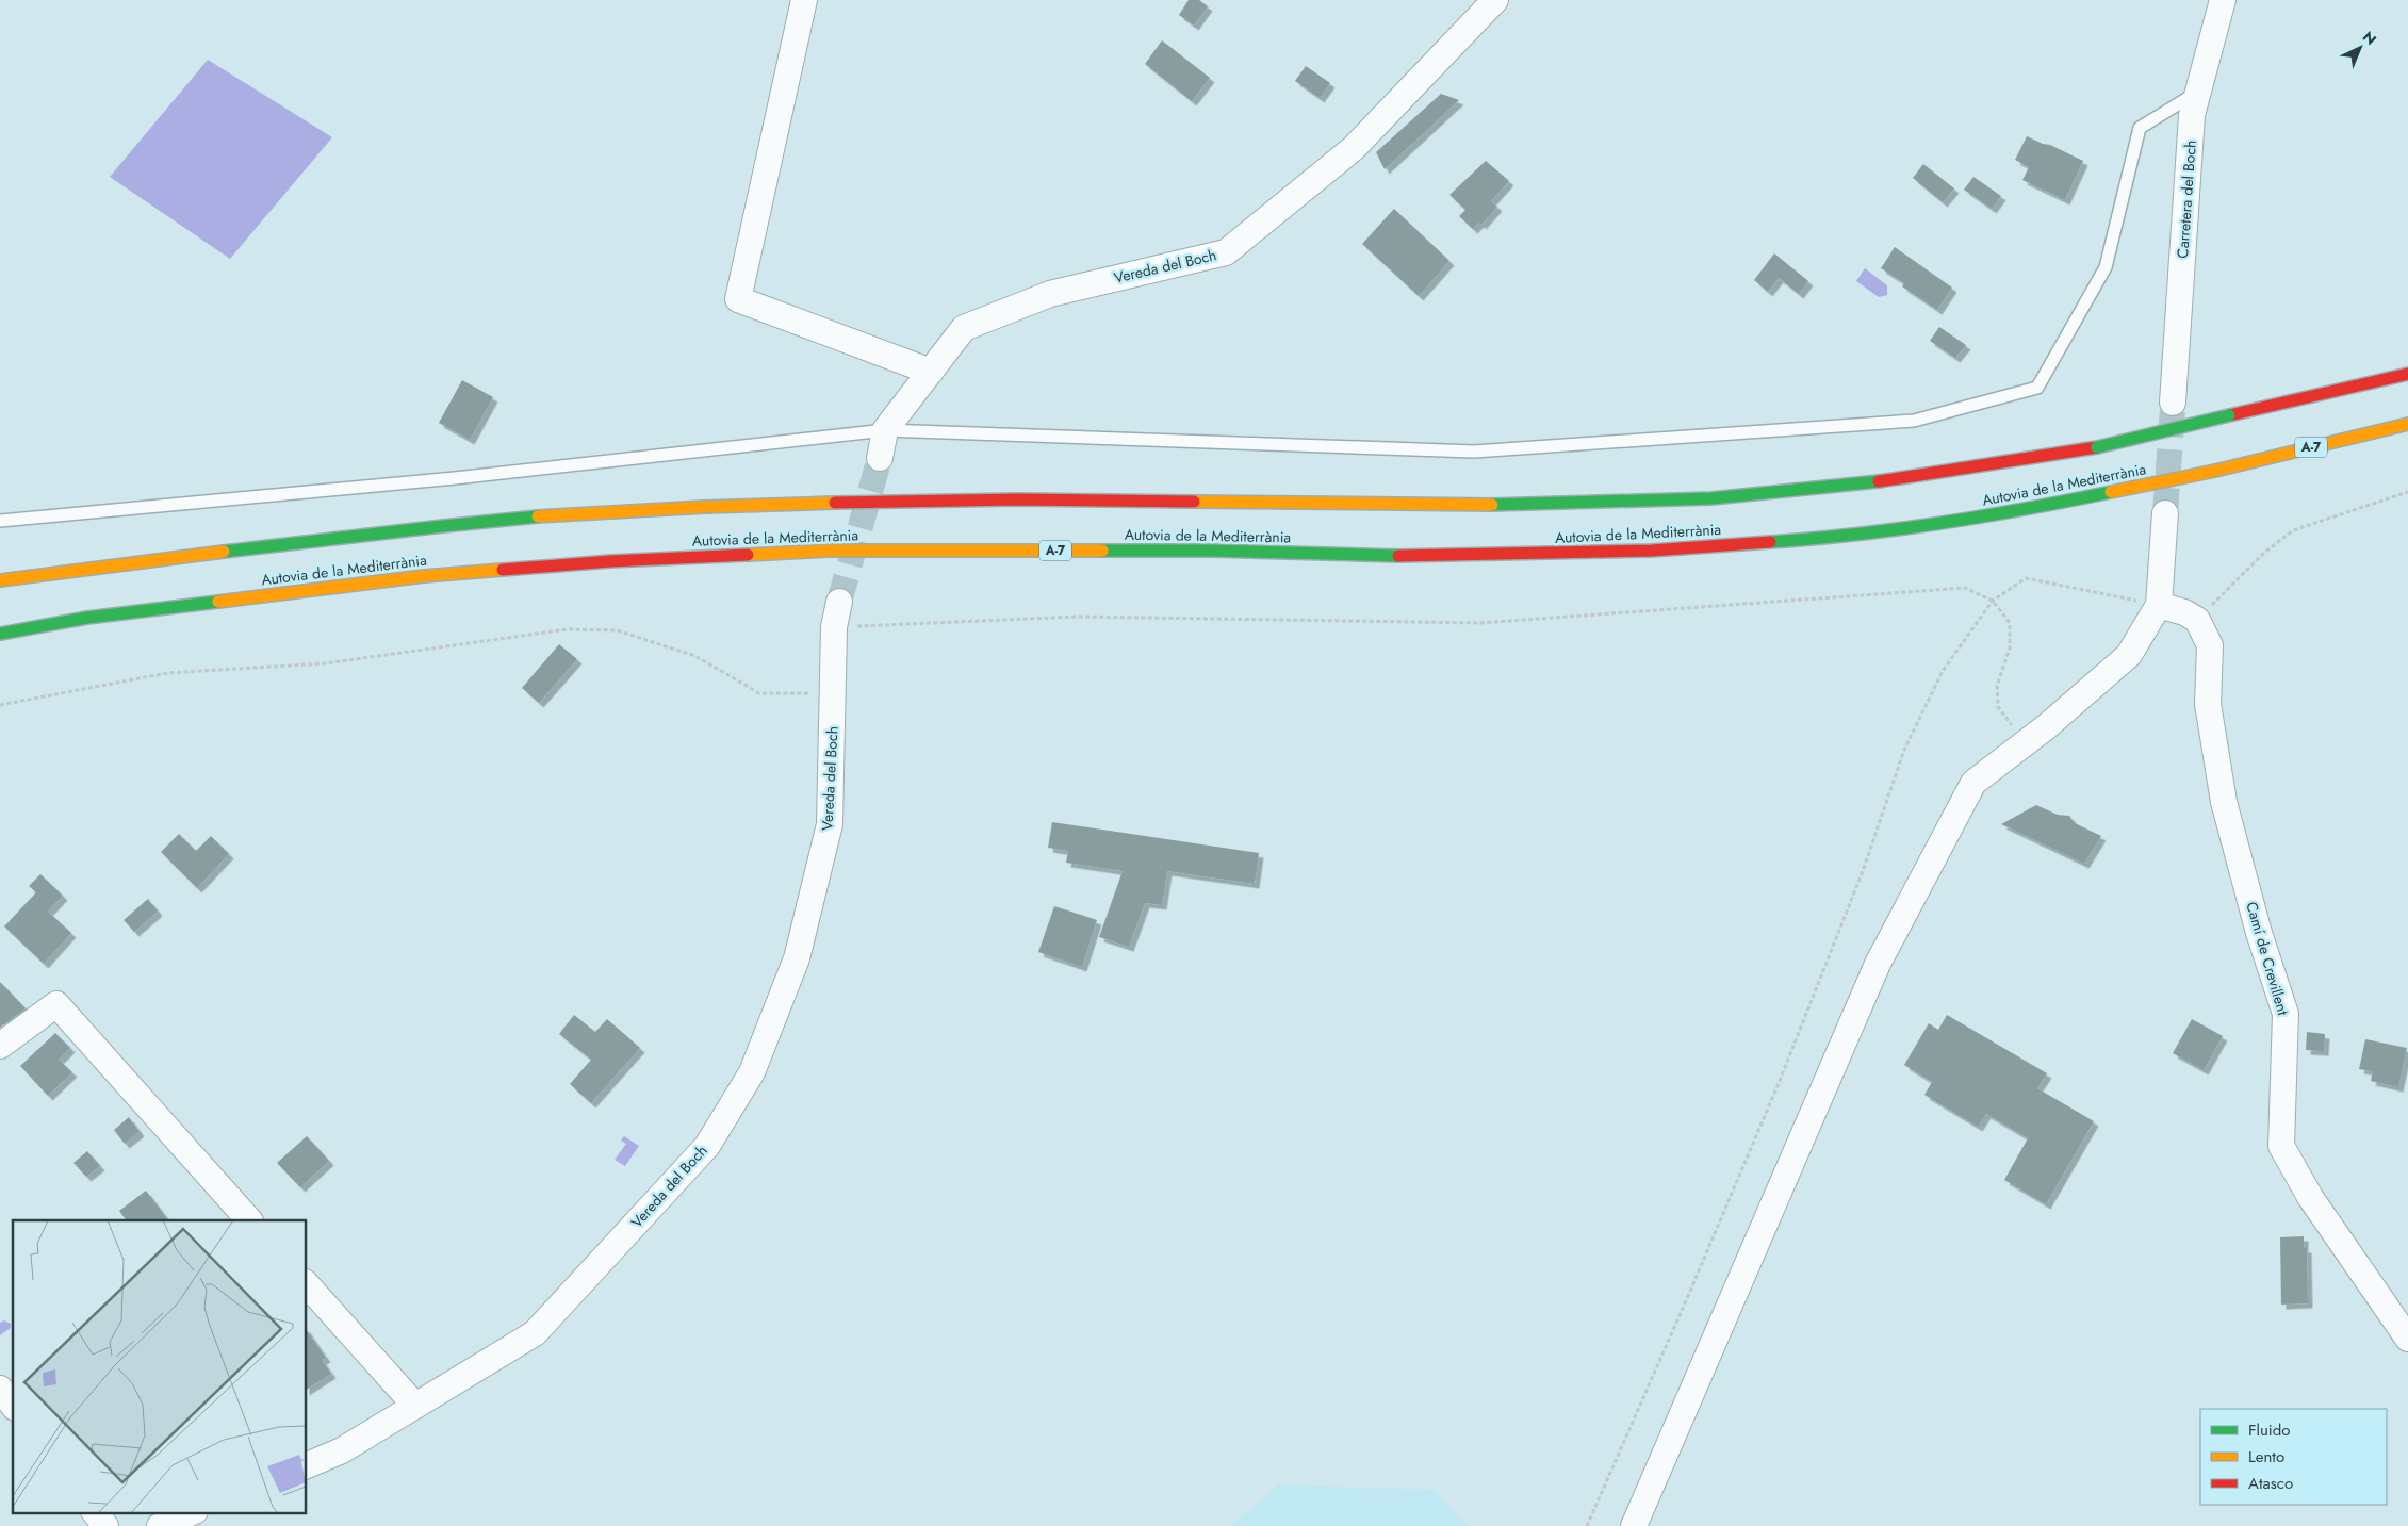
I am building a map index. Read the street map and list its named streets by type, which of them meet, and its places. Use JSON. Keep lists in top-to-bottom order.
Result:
{
  "streets": {
    "highway": ["A-7", "Autovia de la Mediterrània"],
    "street": ["Carretera del Boch", "Vereda del Boch", "Camí de Crevillent"]
  },
  "legend": ["Fluido", "Lento", "Atasco"],
  "north": "top right"
}
